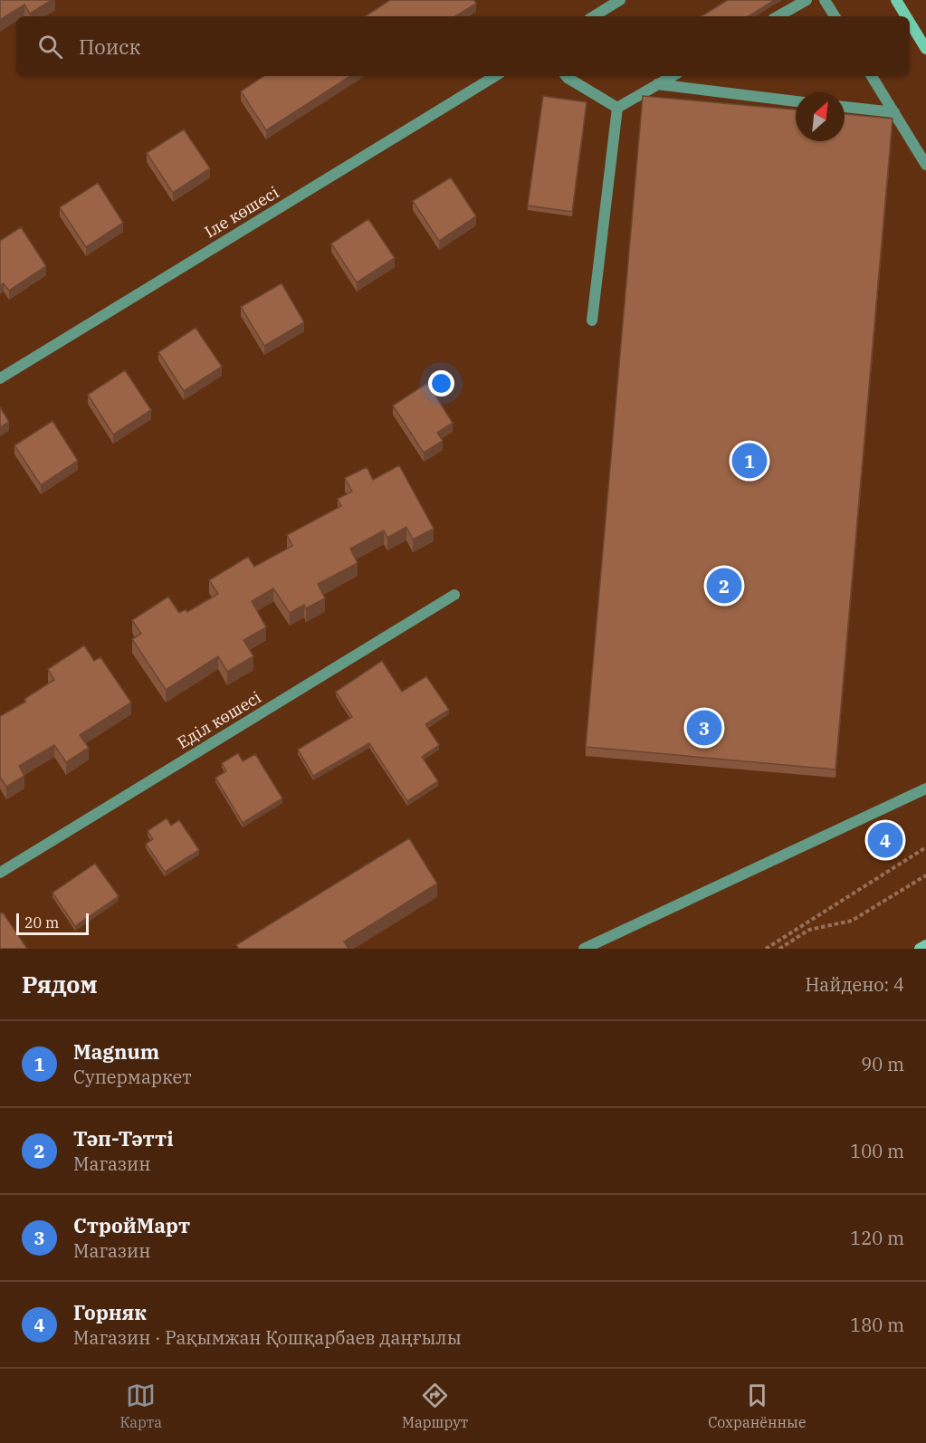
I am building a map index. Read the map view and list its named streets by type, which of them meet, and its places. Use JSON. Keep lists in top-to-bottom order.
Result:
{
  "streets": {
    "street": ["Іле көшесі", "Еділ көшесі"]
  },
  "scale_bar": "20 m",
  "north": "top right",
  "page": {
    "search": "Поиск",
    "pins": [
      "1",
      "2",
      "3",
      "4"
    ],
    "scale": "20 m",
    "heading": ["Рядом", "Найдено: 4"],
    "list": [
      {
        "mark": "1",
        "name": "Magnum",
        "note": "Супермаркет",
        "value": "90 m"
      },
      {
        "mark": "2",
        "name": "Тәп-Тәтті",
        "note": "Магазин",
        "value": "100 m"
      },
      {
        "mark": "3",
        "name": "СтройМарт",
        "note": "Магазин",
        "value": "120 m"
      },
      {
        "mark": "4",
        "name": "Горняк",
        "note": "Магазин · Рақымжан Қошқарбаев даңғылы",
        "value": "180 m"
      }
    ],
    "nav": ["Карта", "Маршрут", "Сохранённые"]
  }
}
